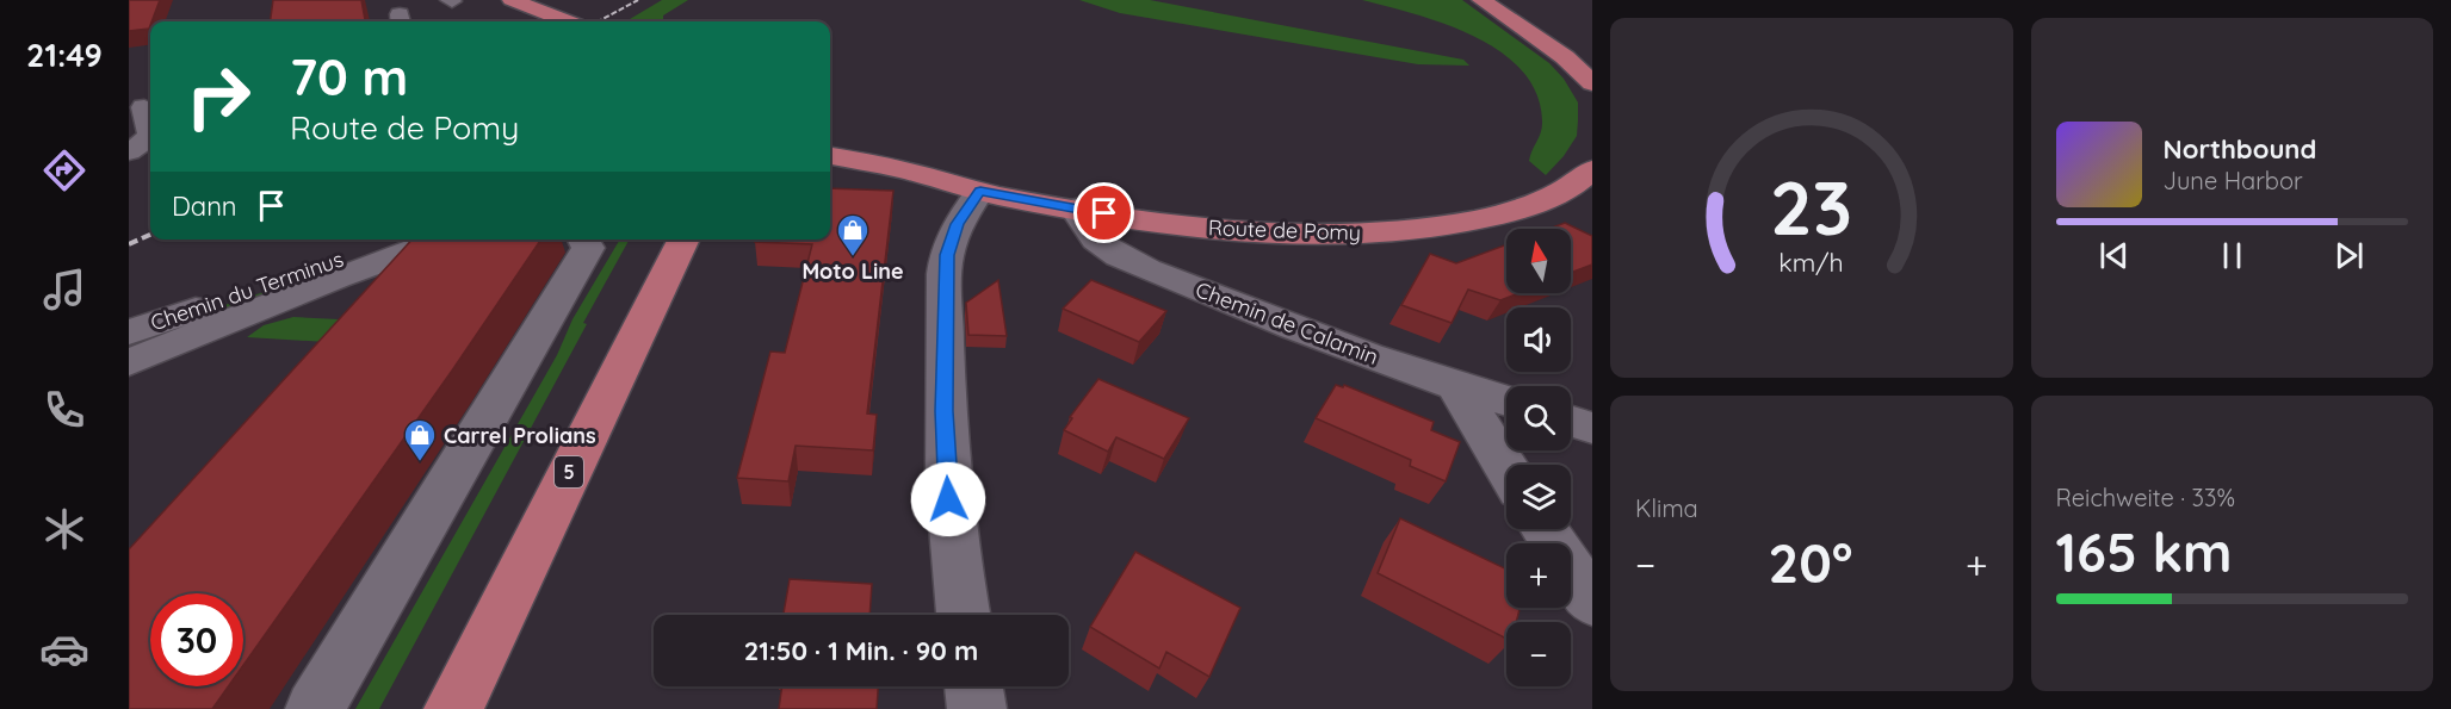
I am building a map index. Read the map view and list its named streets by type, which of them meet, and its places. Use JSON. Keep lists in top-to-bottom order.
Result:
{
  "streets": {
    "main road": ["Route de Pomy", "5"],
    "street": ["Chemin du Terminus", "Chemin de Calamin"]
  },
  "crossings": [
    ["Route de Pomy", "Chemin de Calamin"]
  ],
  "places": {
    "shop": ["Moto Line", "Carrel Prolians"]
  },
  "north": "top",
  "page": {
    "tabs": "21:49",
    "turn": ["70 m", "Route de Pomy"],
    "song": ["Northbound", "June Harbor"],
    "then": "Dann",
    "map_buttons": ["+", "−"],
    "tile": [
      "Klima",
      ["Reichweite · 33%", "165 km"]
    ],
    "heat": ["−", "20°", "+"],
    "limit": "30",
    "trip": "21:50 · 1 Min. · 90 m",
    "gauge": ["23", "km/h"]
  }
}
